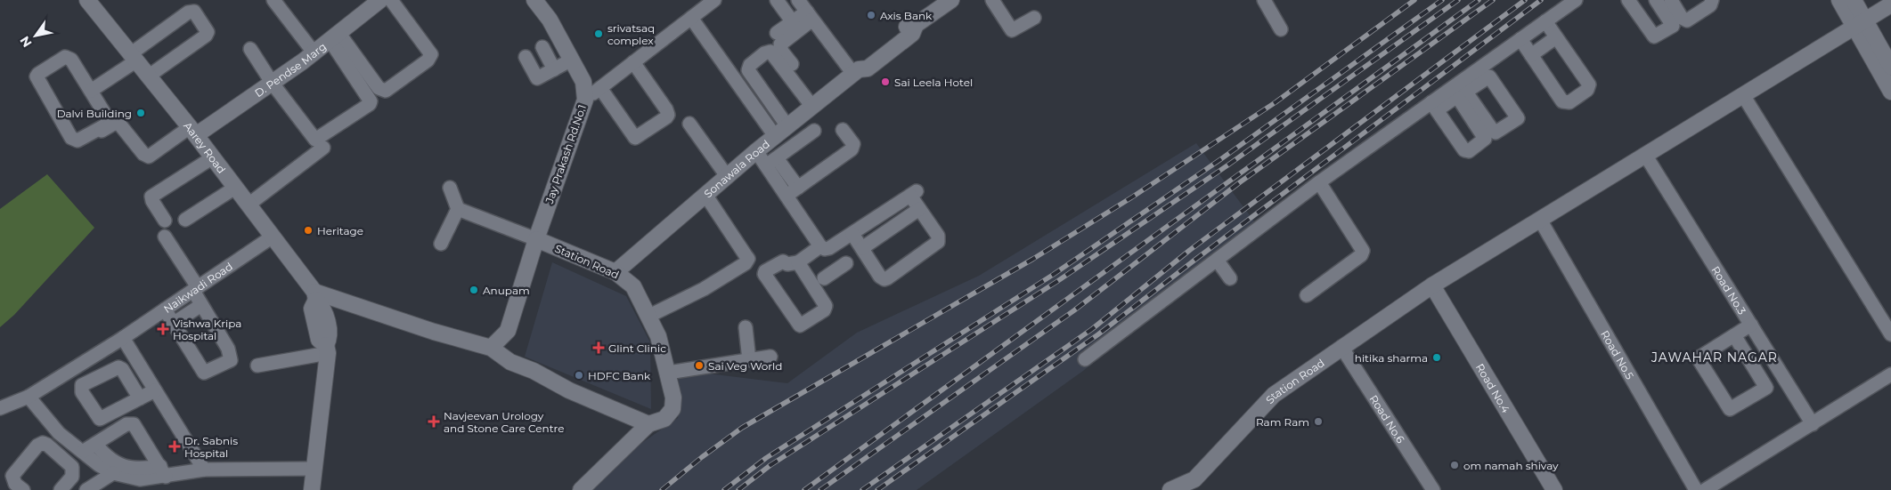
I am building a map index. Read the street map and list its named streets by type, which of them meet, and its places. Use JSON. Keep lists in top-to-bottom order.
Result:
{
  "streets": {
    "street": [
      "D. Pendse Marg",
      "Aarey Road",
      "Jay Prakash Rd.No.1",
      "Sonawala Road",
      "Station Road",
      "Naikwadi Road",
      "Road No.3",
      "Road No.5",
      "Road No.4",
      "Road No.6"
    ]
  },
  "crossings": [
    ["D. Pendse Marg", "Aarey Road"],
    ["Aarey Road", "Naikwadi Road"],
    ["Jay Prakash Rd.No.1", "Station Road"],
    ["Sonawala Road", "Station Road"],
    ["Station Road", "Road No.3"],
    ["Station Road", "Road No.5"],
    ["Station Road", "Road No.4"],
    ["Station Road", "Road No.6"]
  ],
  "districts": ["JAWAHAR NAGAR"],
  "places": {
    "other": [
      "Axis Bank",
      "srivatsaq complex",
      "Sai Leela Hotel",
      "Dalvi Building",
      "Heritage",
      "Anupam",
      "hitika sharma",
      "Sai Veg World",
      "HDFC Bank",
      "Ram Ram",
      "om namah shivay"
    ],
    "health": [
      "Vishwa Kripa Hospital",
      "Glint Clinic",
      "Navjeevan Urology and Stone Care Centre",
      "Dr. Sabnis Hospital"
    ]
  },
  "north": "bottom left"
}
